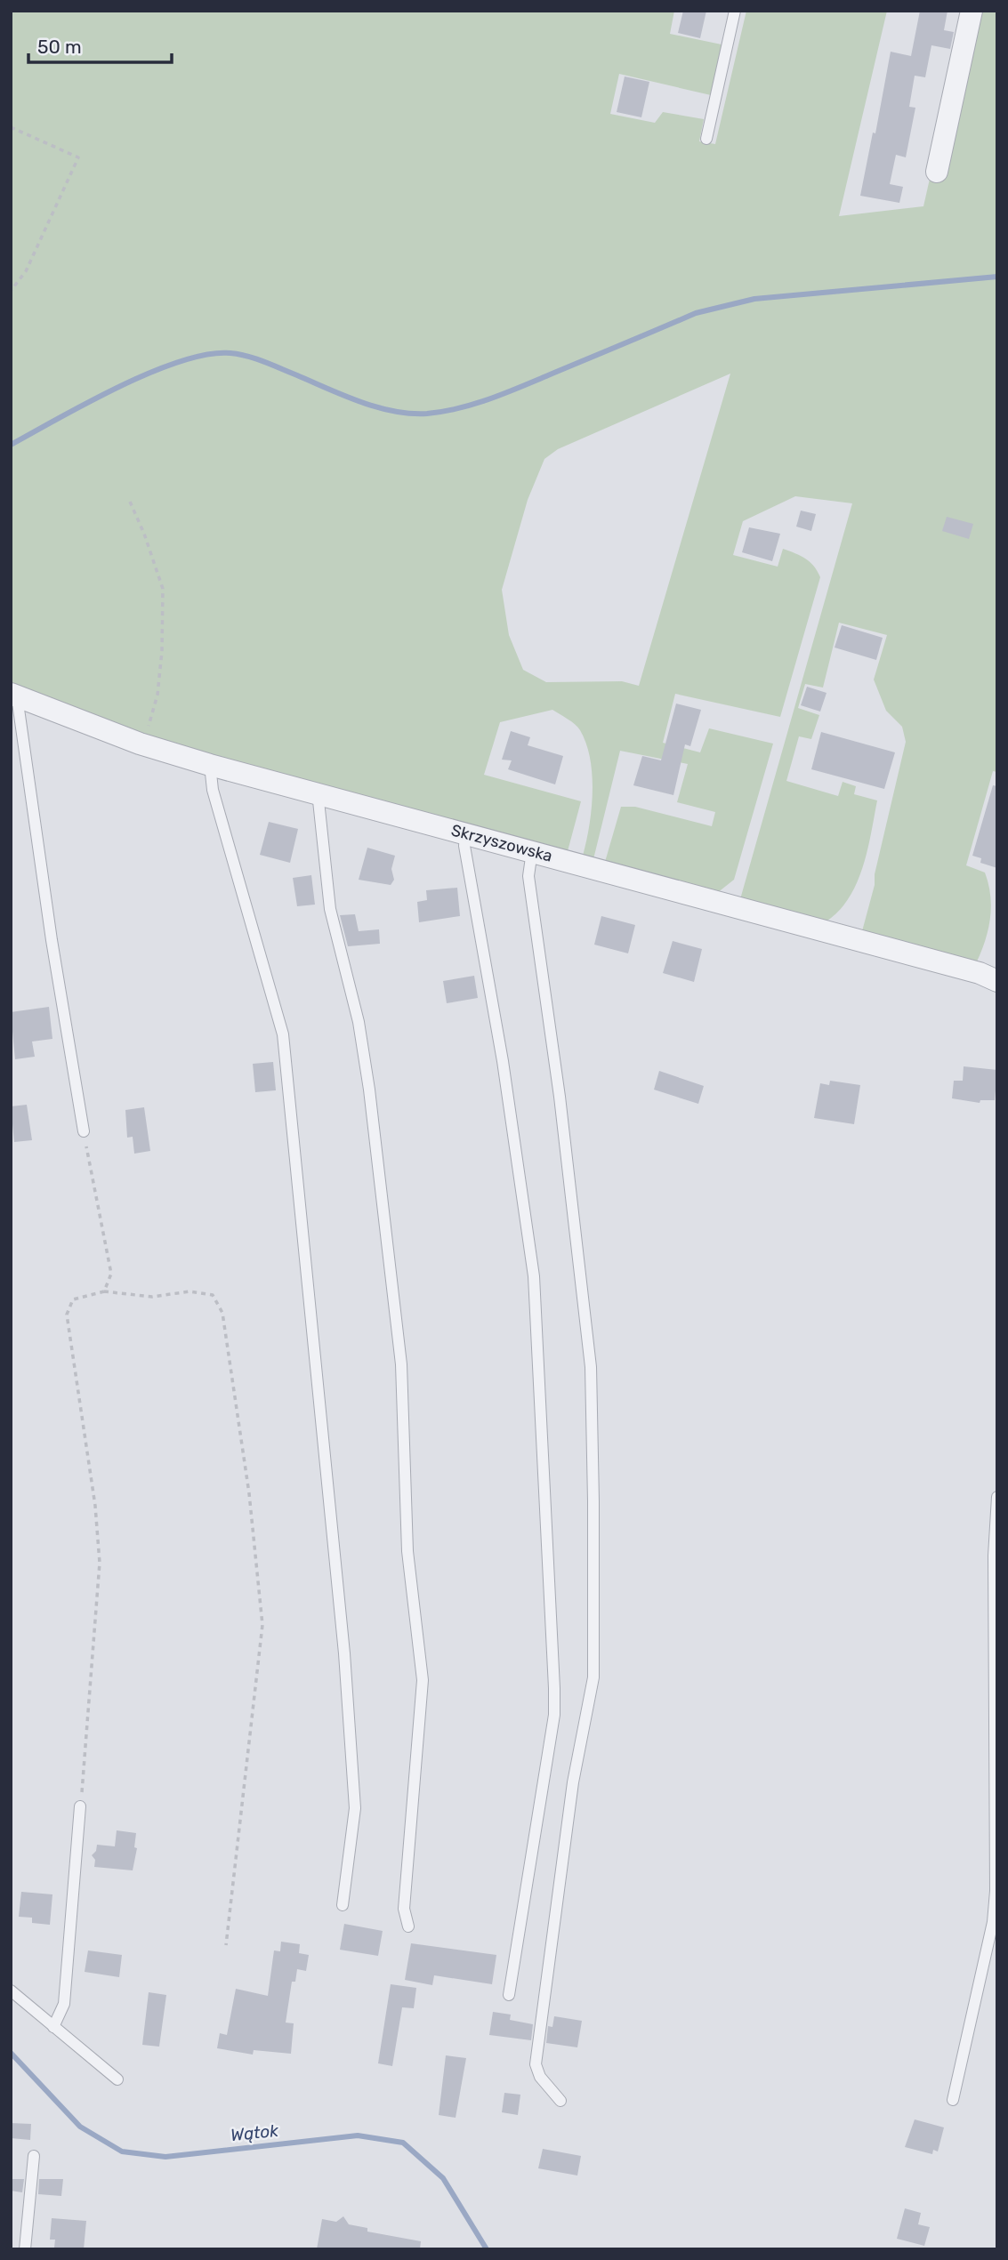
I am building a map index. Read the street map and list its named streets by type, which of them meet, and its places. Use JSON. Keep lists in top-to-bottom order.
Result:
{
  "streets": {
    "street": ["Skrzyszowska"]
  },
  "water": ["Wątok"],
  "scale_bar": "50 m"
}
